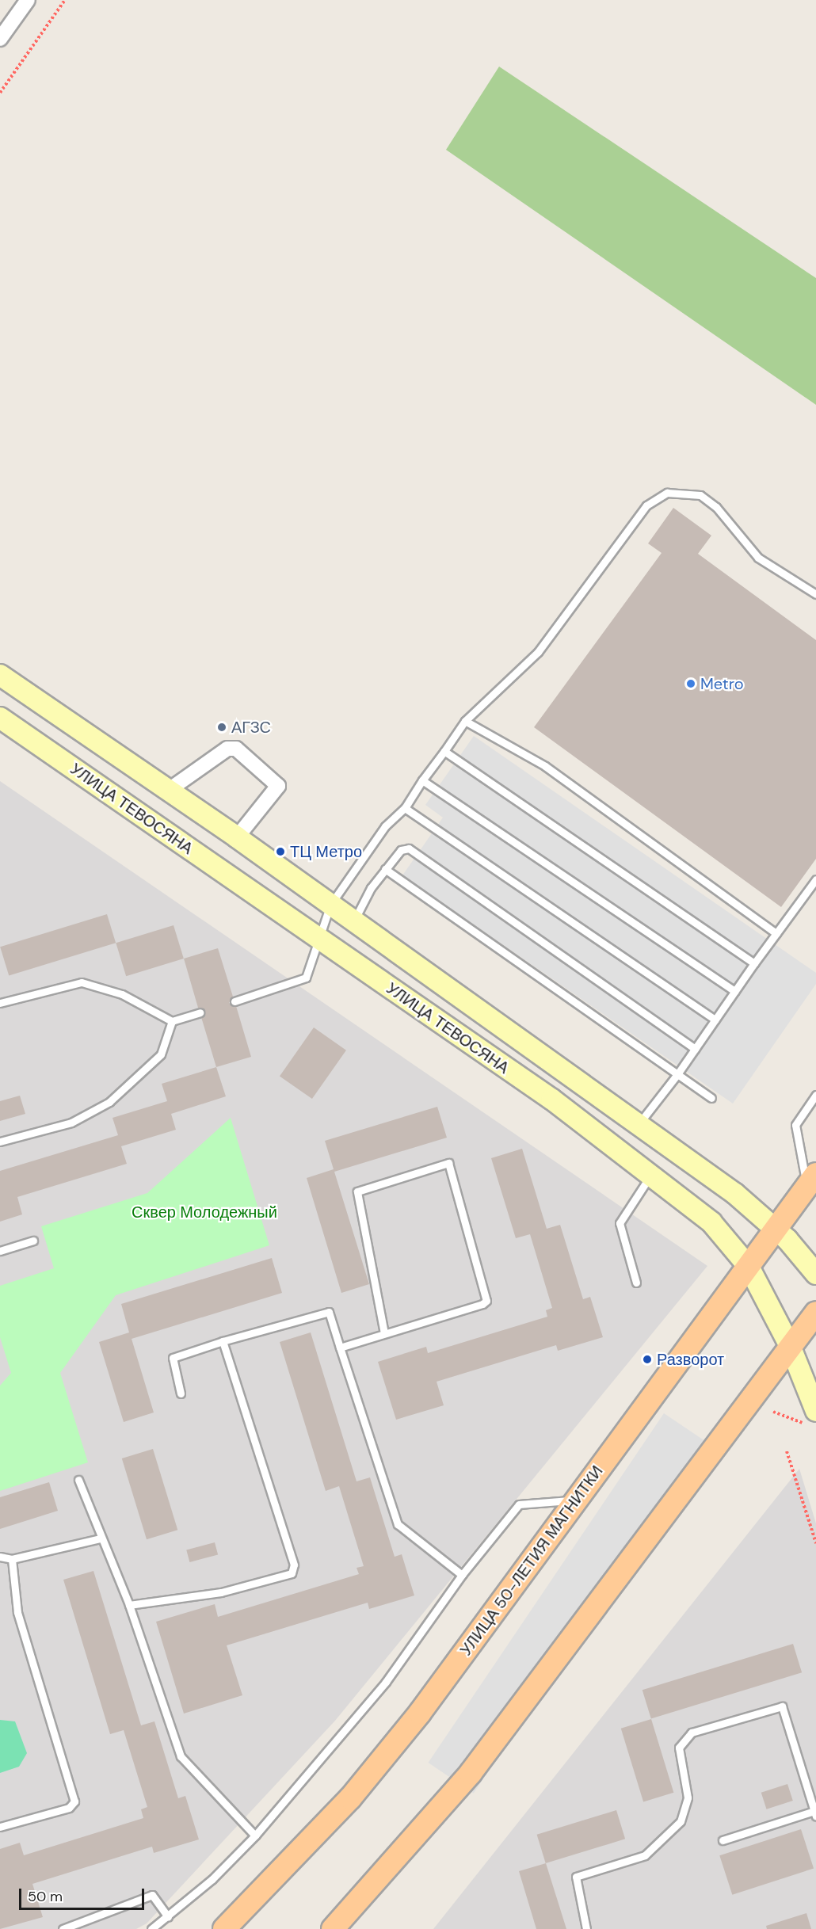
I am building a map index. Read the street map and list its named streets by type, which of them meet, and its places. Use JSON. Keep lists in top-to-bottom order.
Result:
{
  "streets": {
    "main road": ["УЛИЦА 50-ЛЕТИЯ МАГНИТКИ"],
    "street": ["УЛИЦА ТЕВОСЯНА"]
  },
  "crossings": [
    ["УЛИЦА ТЕВОСЯНА", "УЛИЦА 50-ЛЕТИЯ МАГНИТКИ"]
  ],
  "parks": ["Сквер Молодежный"],
  "places": [
    "Metro",
    "АГЗС",
    "ТЦ Метро",
    "Разворот"
  ],
  "scale_bar": "50 m"
}
